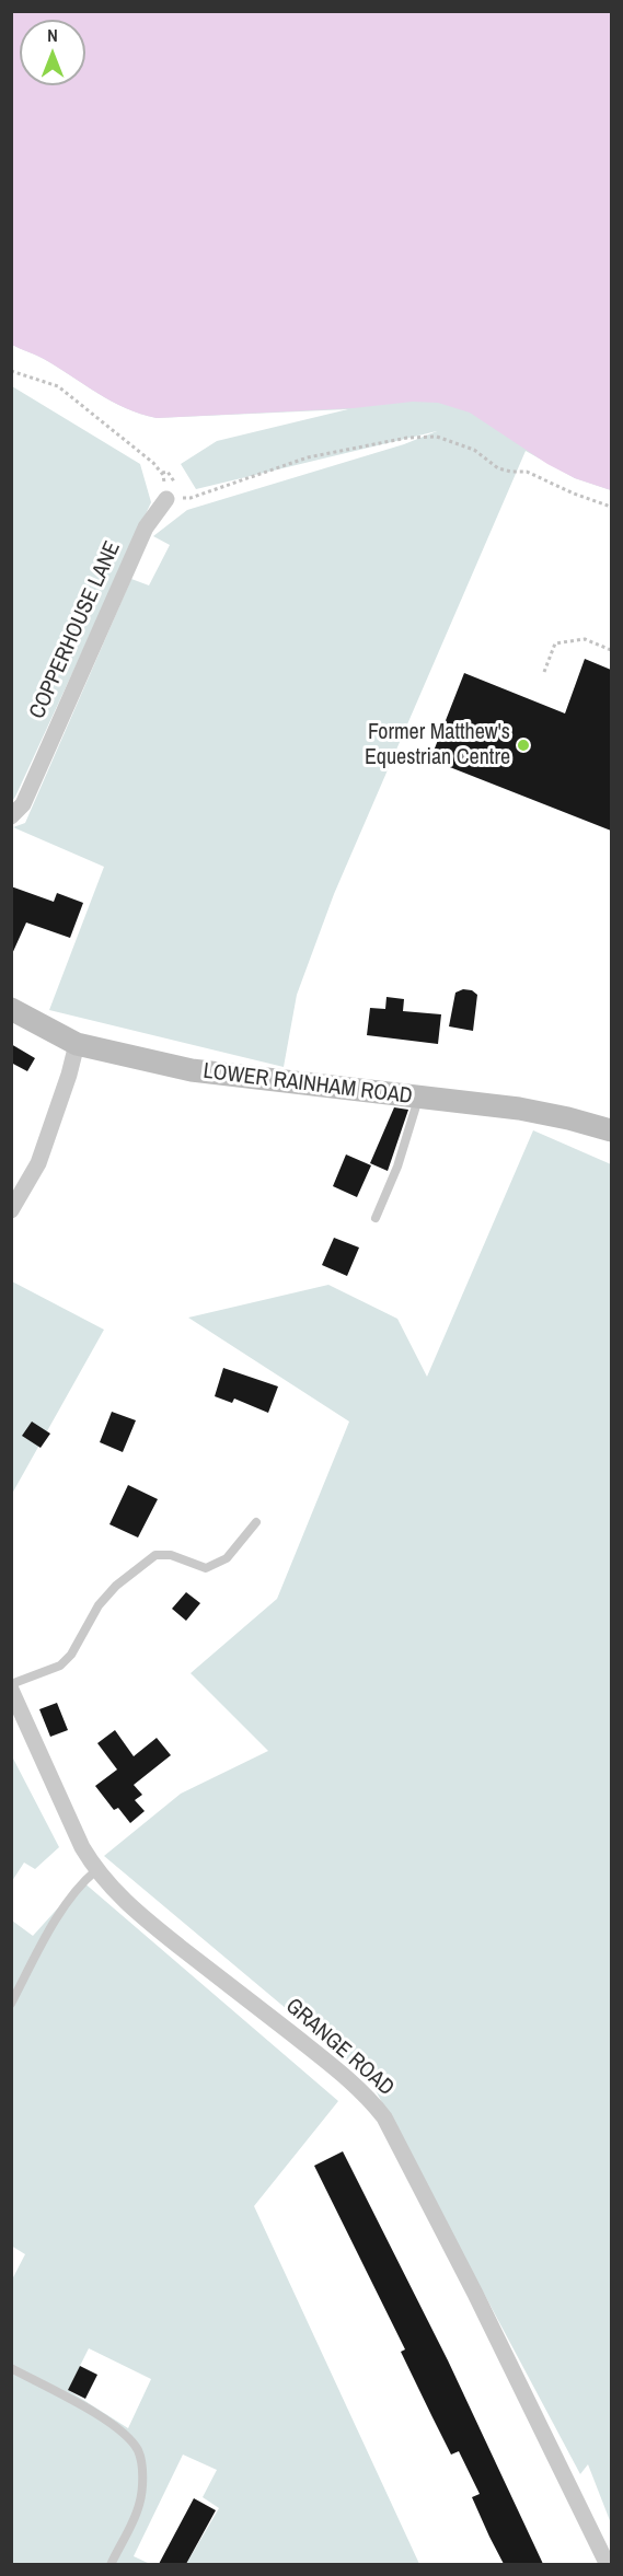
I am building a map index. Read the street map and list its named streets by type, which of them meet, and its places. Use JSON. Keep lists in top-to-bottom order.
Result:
{
  "streets": {
    "main road": ["LOWER RAINHAM ROAD"],
    "street": ["COPPERHOUSE LANE", "GRANGE ROAD"]
  },
  "places": ["Former Matthew's Equestrian Centre"],
  "north": "top"
}
